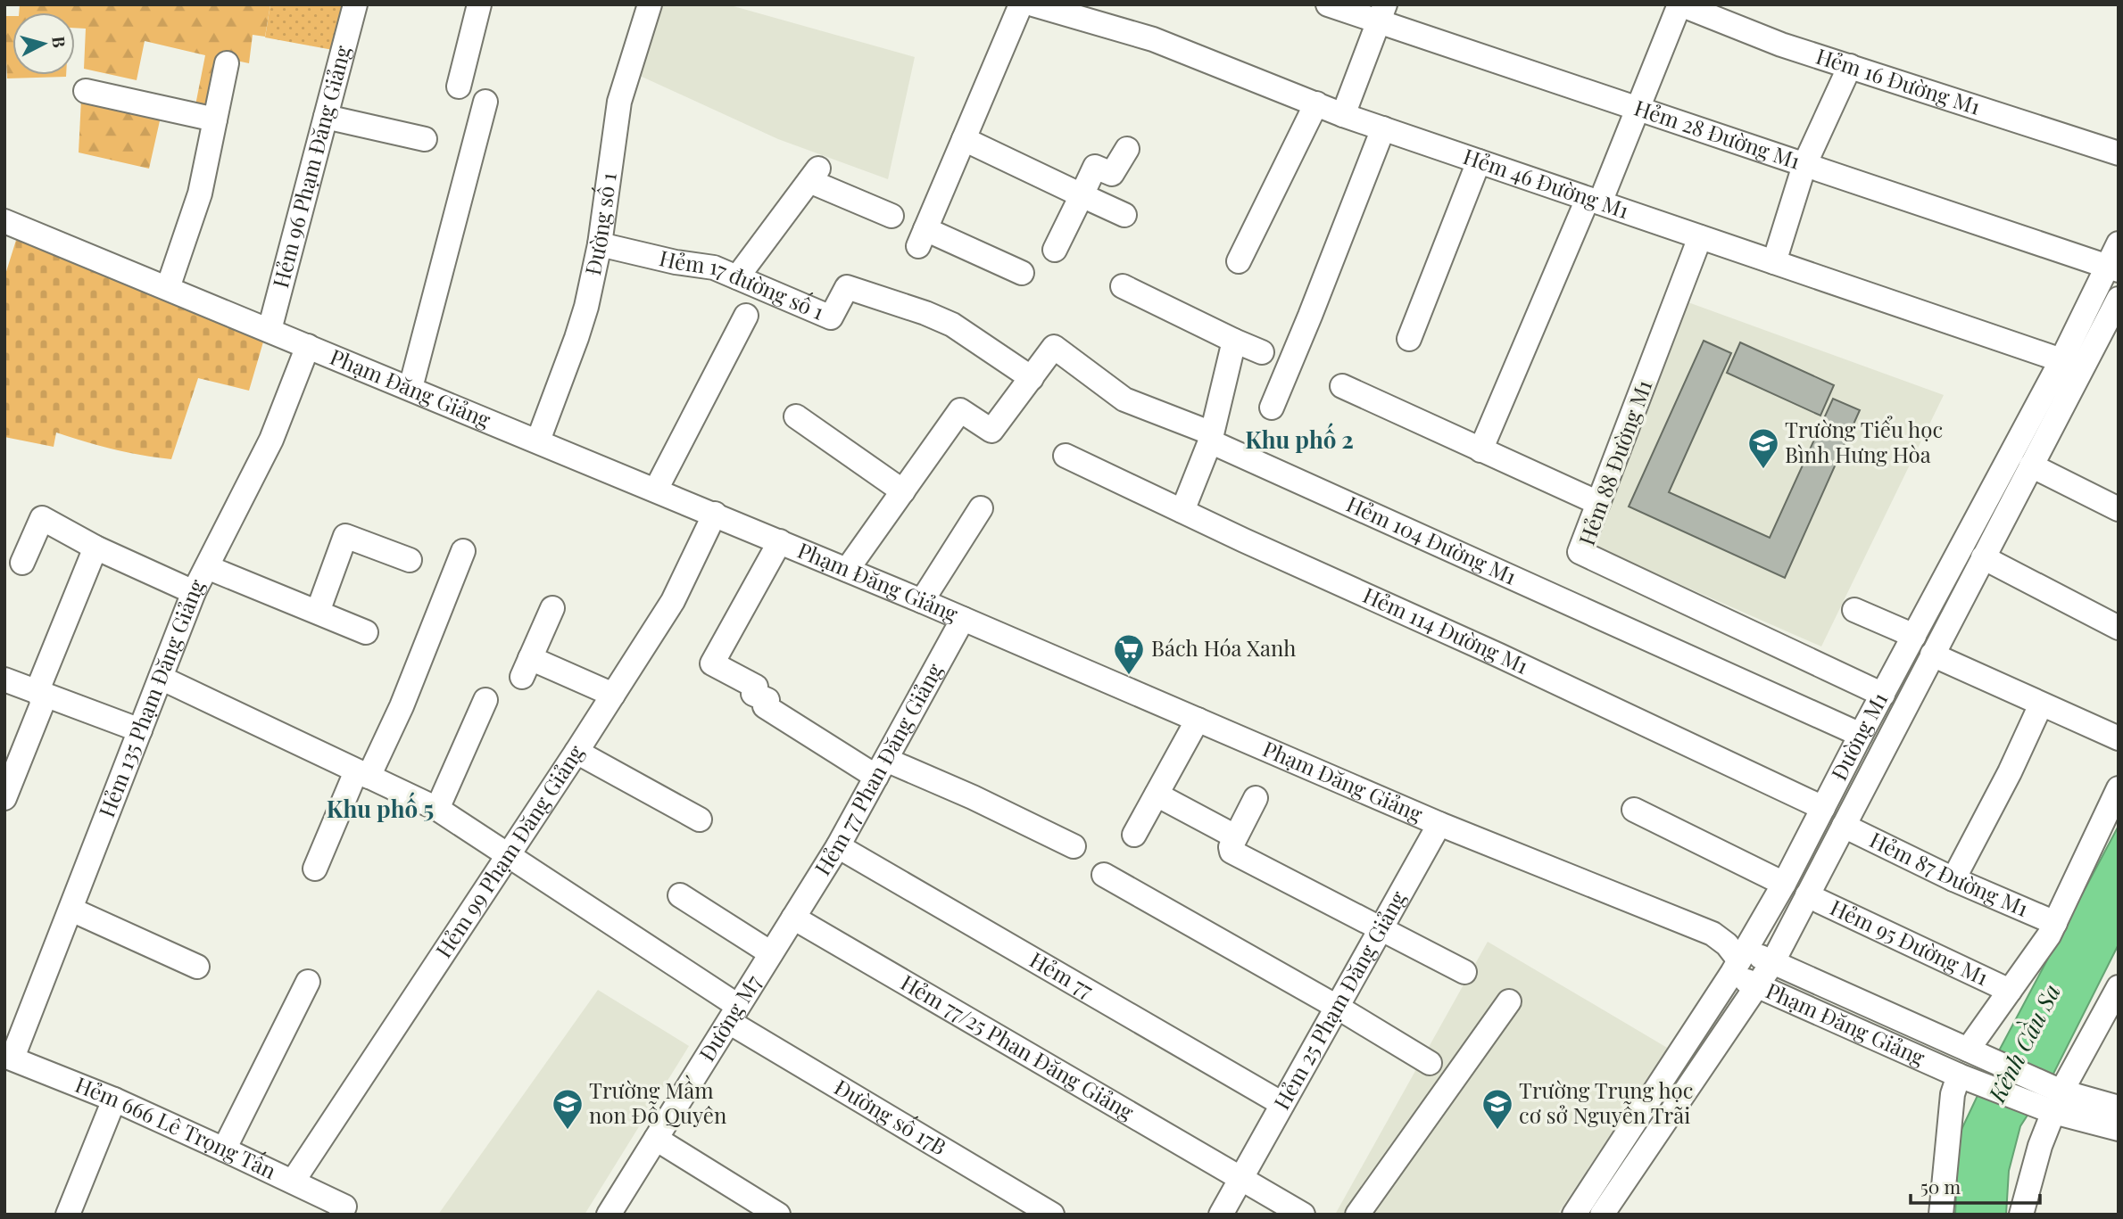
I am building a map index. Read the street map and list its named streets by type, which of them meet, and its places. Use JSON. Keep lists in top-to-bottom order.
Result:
{
  "streets": {
    "street": [
      "Hẻm 16 Đường M1",
      "Hẻm 28 Đường M1",
      "Hẻm 96 Phạm Đăng Giảng",
      "Hẻm 46 Đường M1",
      "Đường số 1",
      "Hẻm 17 đường số 1",
      "Phạm Đăng Giảng",
      "Hẻm 88 Đường M1",
      "Hẻm 104 Đường M1",
      "Hẻm 114 Đường M1",
      "Hẻm 135 Phạm Đăng Giảng",
      "Đường M1",
      "Hẻm 77 Phan Đăng Giảng",
      "Hẻm 99 Phạm Đăng Giảng",
      "Hẻm 87 Đường M1",
      "Hẻm 95 Đường M1",
      "Hẻm 77",
      "Hẻm 25 Phạm Đăng Giảng",
      "Đường M7",
      "Hẻm 77/25 Phan Đăng Giảng",
      "Đường số 17B",
      "Hẻm 666 Lê Trọng Tấn"
    ]
  },
  "crossings": [
    ["Hẻm 28 Đường M1", "Đường M1"],
    ["Hẻm 96 Phạm Đăng Giảng", "Phạm Đăng Giảng"],
    ["Hẻm 46 Đường M1", "Hẻm 88 Đường M1"],
    ["Hẻm 46 Đường M1", "Đường M1"],
    ["Đường số 1", "Hẻm 17 đường số 1"],
    ["Đường số 1", "Phạm Đăng Giảng"],
    ["Hẻm 17 đường số 1", "Hẻm 104 Đường M1"],
    ["Phạm Đăng Giảng", "Hẻm 135 Phạm Đăng Giảng"],
    ["Phạm Đăng Giảng", "Đường M1"],
    ["Phạm Đăng Giảng", "Hẻm 77 Phan Đăng Giảng"],
    ["Phạm Đăng Giảng", "Hẻm 99 Phạm Đăng Giảng"],
    ["Phạm Đăng Giảng", "Hẻm 25 Phạm Đăng Giảng"],
    ["Hẻm 88 Đường M1", "Đường M1"],
    ["Hẻm 104 Đường M1", "Đường M1"],
    ["Hẻm 114 Đường M1", "Đường M1"],
    ["Hẻm 135 Phạm Đăng Giảng", "Đường số 17B"],
    ["Hẻm 135 Phạm Đăng Giảng", "Hẻm 666 Lê Trọng Tấn"],
    ["Đường M1", "Hẻm 87 Đường M1"],
    ["Đường M1", "Hẻm 95 Đường M1"],
    ["Hẻm 77 Phan Đăng Giảng", "Hẻm 77"],
    ["Hẻm 77 Phan Đăng Giảng", "Đường M7"],
    ["Hẻm 77 Phan Đăng Giảng", "Hẻm 77/25 Phan Đăng Giảng"],
    ["Hẻm 99 Phạm Đăng Giảng", "Đường số 17B"],
    ["Hẻm 99 Phạm Đăng Giảng", "Hẻm 666 Lê Trọng Tấn"],
    ["Hẻm 77", "Hẻm 25 Phạm Đăng Giảng"],
    ["Hẻm 25 Phạm Đăng Giảng", "Hẻm 77/25 Phan Đăng Giảng"],
    ["Đường M7", "Hẻm 77/25 Phan Đăng Giảng"],
    ["Đường M7", "Đường số 17B"]
  ],
  "districts": ["Khu phố 2", "Khu phố 5"],
  "water": ["Kênh Cầu Sa"],
  "places": {
    "school or university": ["Trường Tiểu học Bình Hưng Hòa", "Trường Mầm non Đỗ Quyên", "Trường Trung học cơ sở Nguyễn Trãi"],
    "supermarket": ["Bách Hóa Xanh"]
  },
  "scale_bar": "50 m",
  "north": "right"
}
